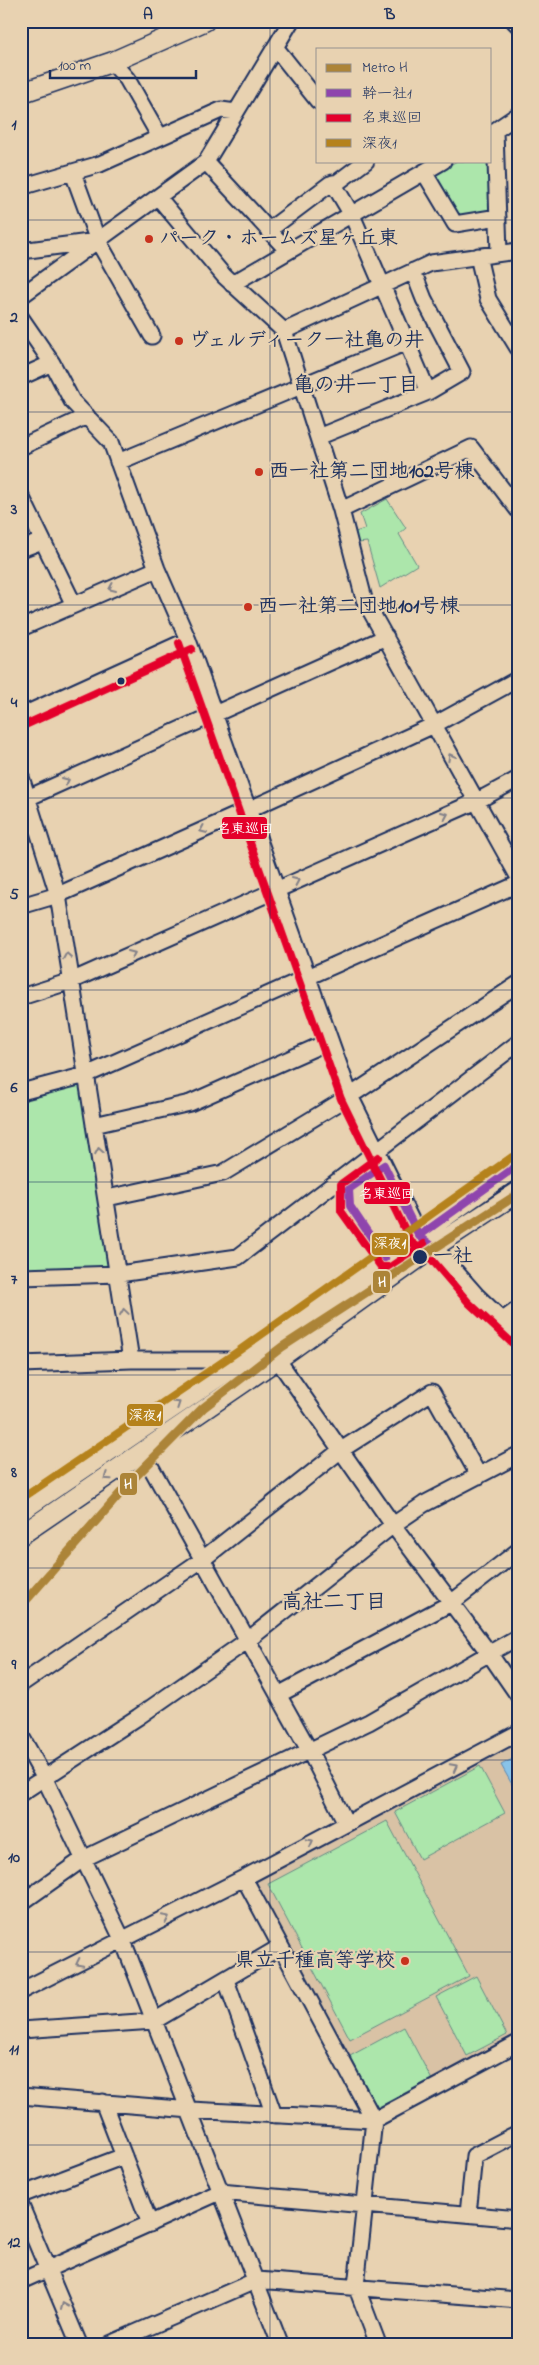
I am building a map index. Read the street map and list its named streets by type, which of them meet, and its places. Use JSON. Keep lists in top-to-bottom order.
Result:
{
  "districts": ["亀の井一丁目", "高社二丁目"],
  "places": [
    "パーク・ホームズ星ヶ丘東",
    "ヴェルディーク一社亀の井",
    "西一社第二団地102号棟",
    "西一社第二団地101号棟",
    "一社",
    "県立千種高等学校"
  ],
  "lines": [
    "transit line 名東巡回",
    "transit line 深夜1",
    "transit line 幹一社1",
    "metro line H"
  ],
  "legend": [
    "Metro H",
    "幹一社1",
    "名東巡回",
    "深夜1"
  ],
  "scale_bar": "100 m",
  "grid": {
    "columns": ["A", "B"],
    "rows": [
      "1",
      "2",
      "3",
      "4",
      "5",
      "6",
      "7",
      "8",
      "9",
      "10",
      "11",
      "12"
    ]
  }
}
